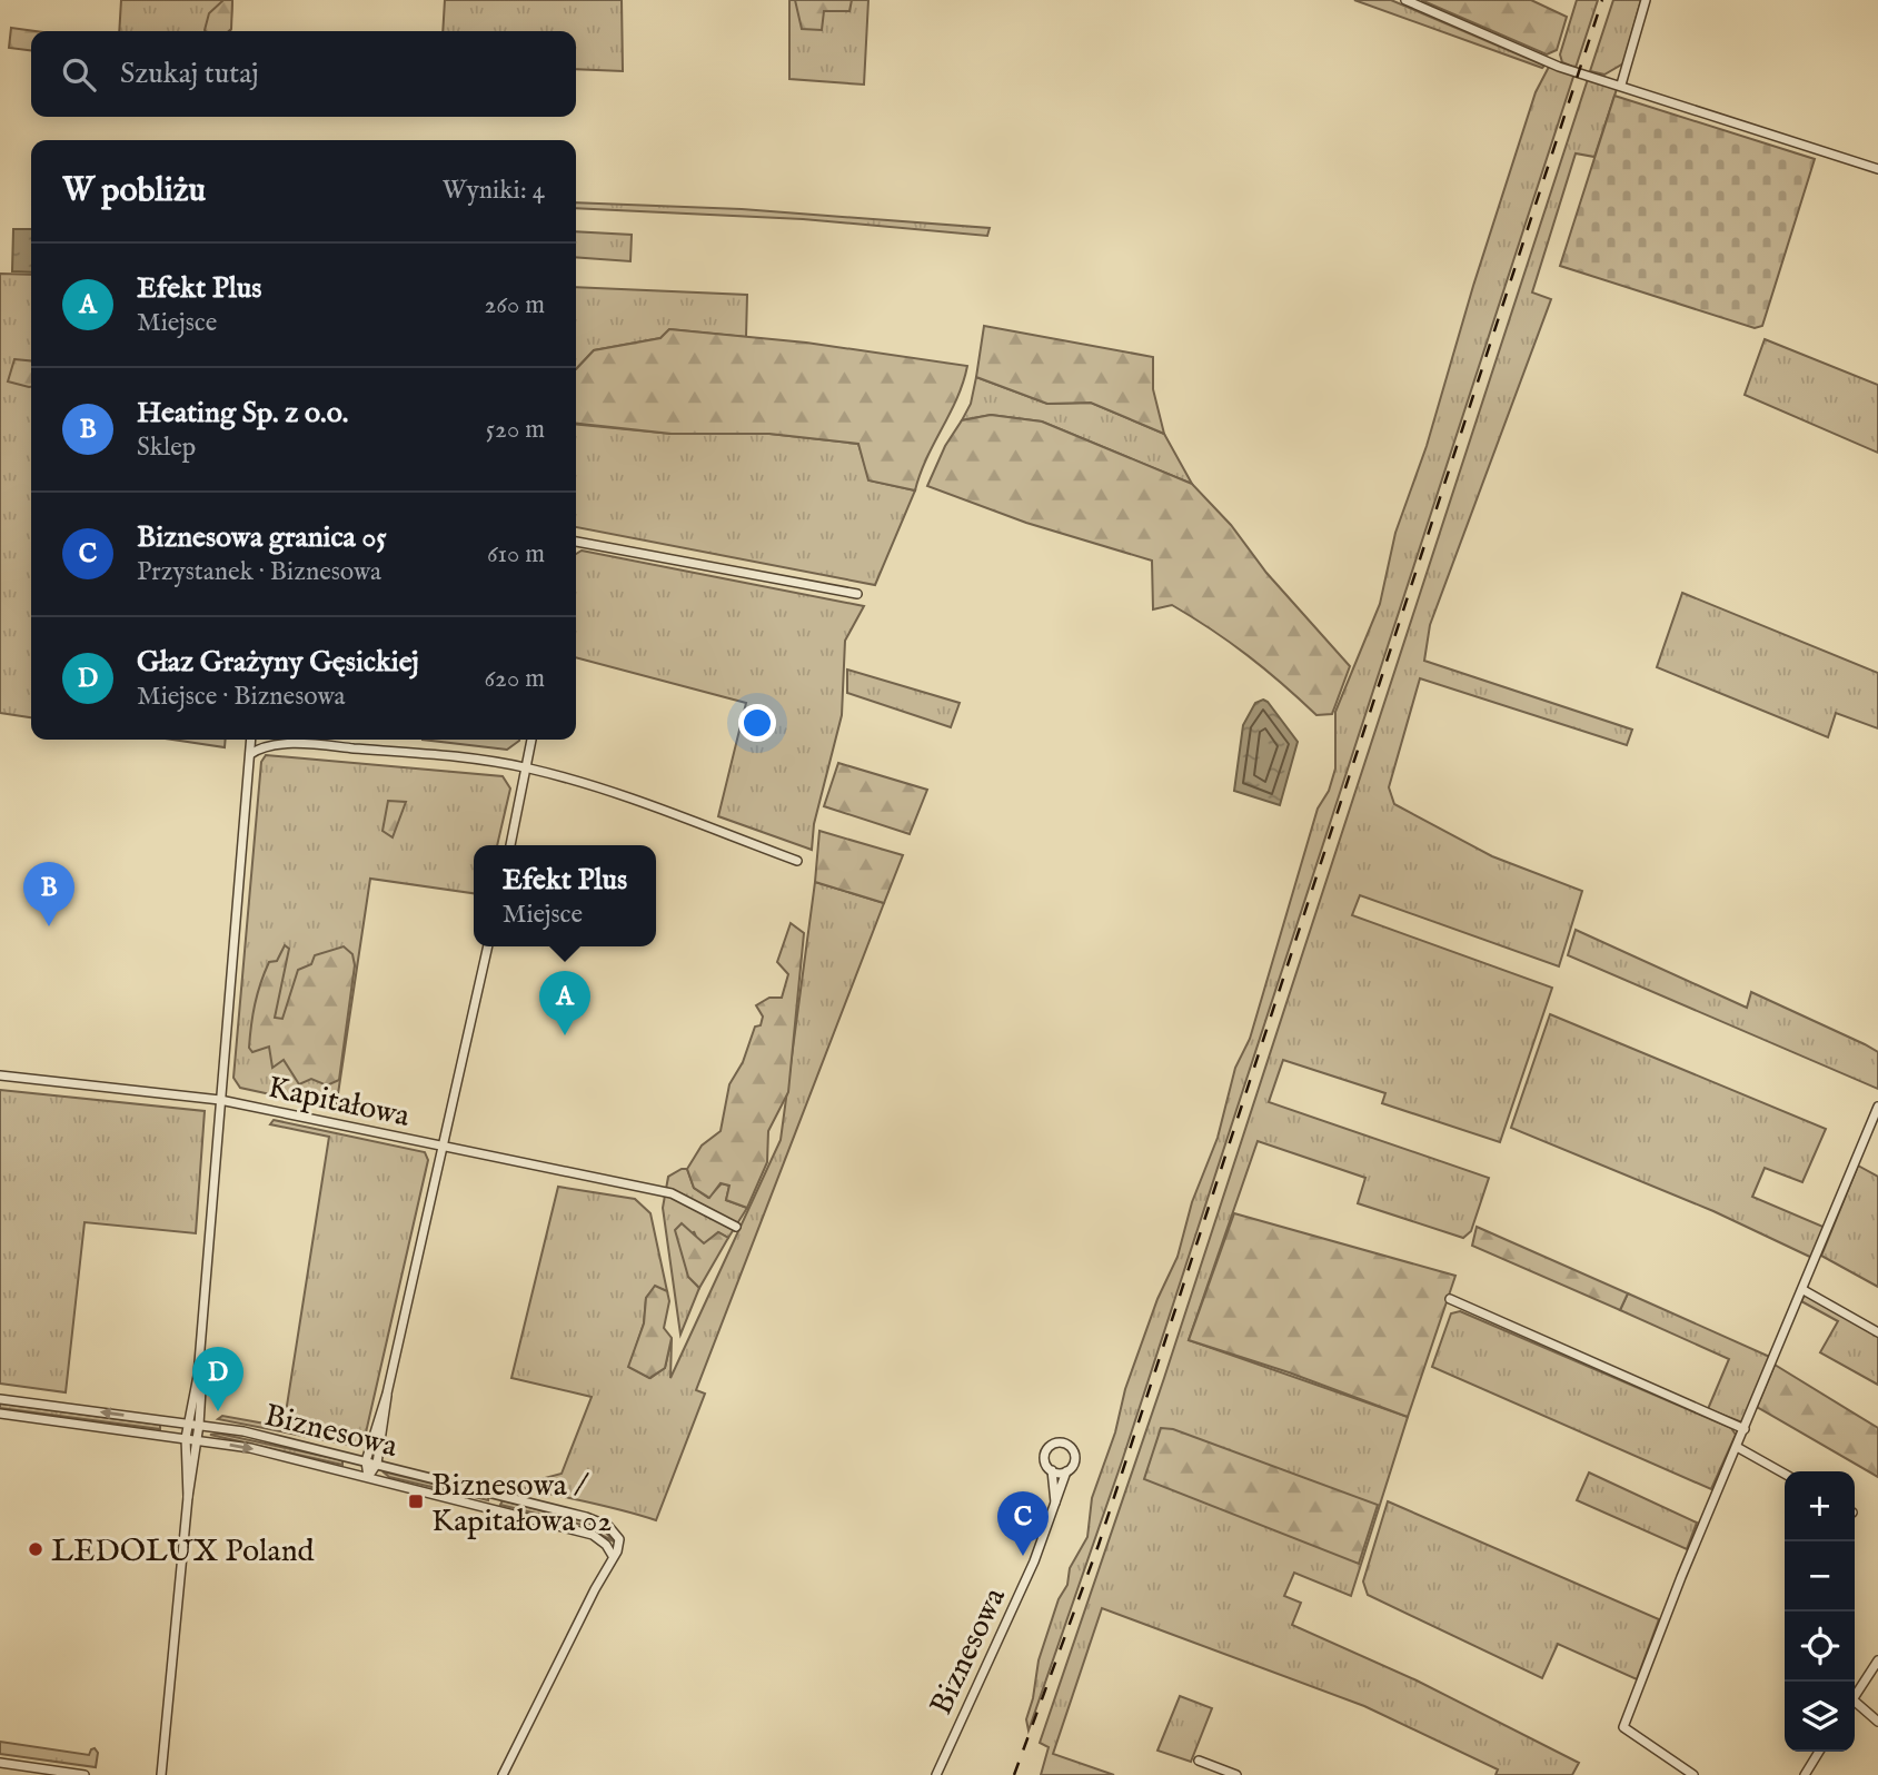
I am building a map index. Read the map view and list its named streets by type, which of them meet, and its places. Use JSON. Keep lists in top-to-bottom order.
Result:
{
  "streets": {
    "street": ["Kapitałowa", "Biznesowa"]
  },
  "places": {
    "transit": ["Biznesowa / Kapitałowa 02"],
    "other": ["LEDOLUX Poland"]
  },
  "page": {
    "search": "Szukaj tutaj",
    "heading": ["W pobliżu", "Wyniki: 4"],
    "list": [
      {
        "mark": "A",
        "name": "Efekt Plus",
        "note": "Miejsce",
        "value": "260 m"
      },
      {
        "mark": "B",
        "name": "Heating Sp. z o.o.",
        "note": "Sklep",
        "value": "520 m"
      },
      {
        "mark": "C",
        "name": "Biznesowa granica 05",
        "note": "Przystanek · Biznesowa",
        "value": "610 m"
      },
      {
        "mark": "D",
        "name": "Głaz Grażyny Gęsickiej",
        "note": "Miejsce · Biznesowa",
        "value": "620 m"
      }
    ],
    "popup": ["Efekt Plus", "Miejsce"],
    "pins": [
      "B",
      "A",
      "D",
      "C"
    ],
    "map_buttons": ["+", "−"]
  }
}
